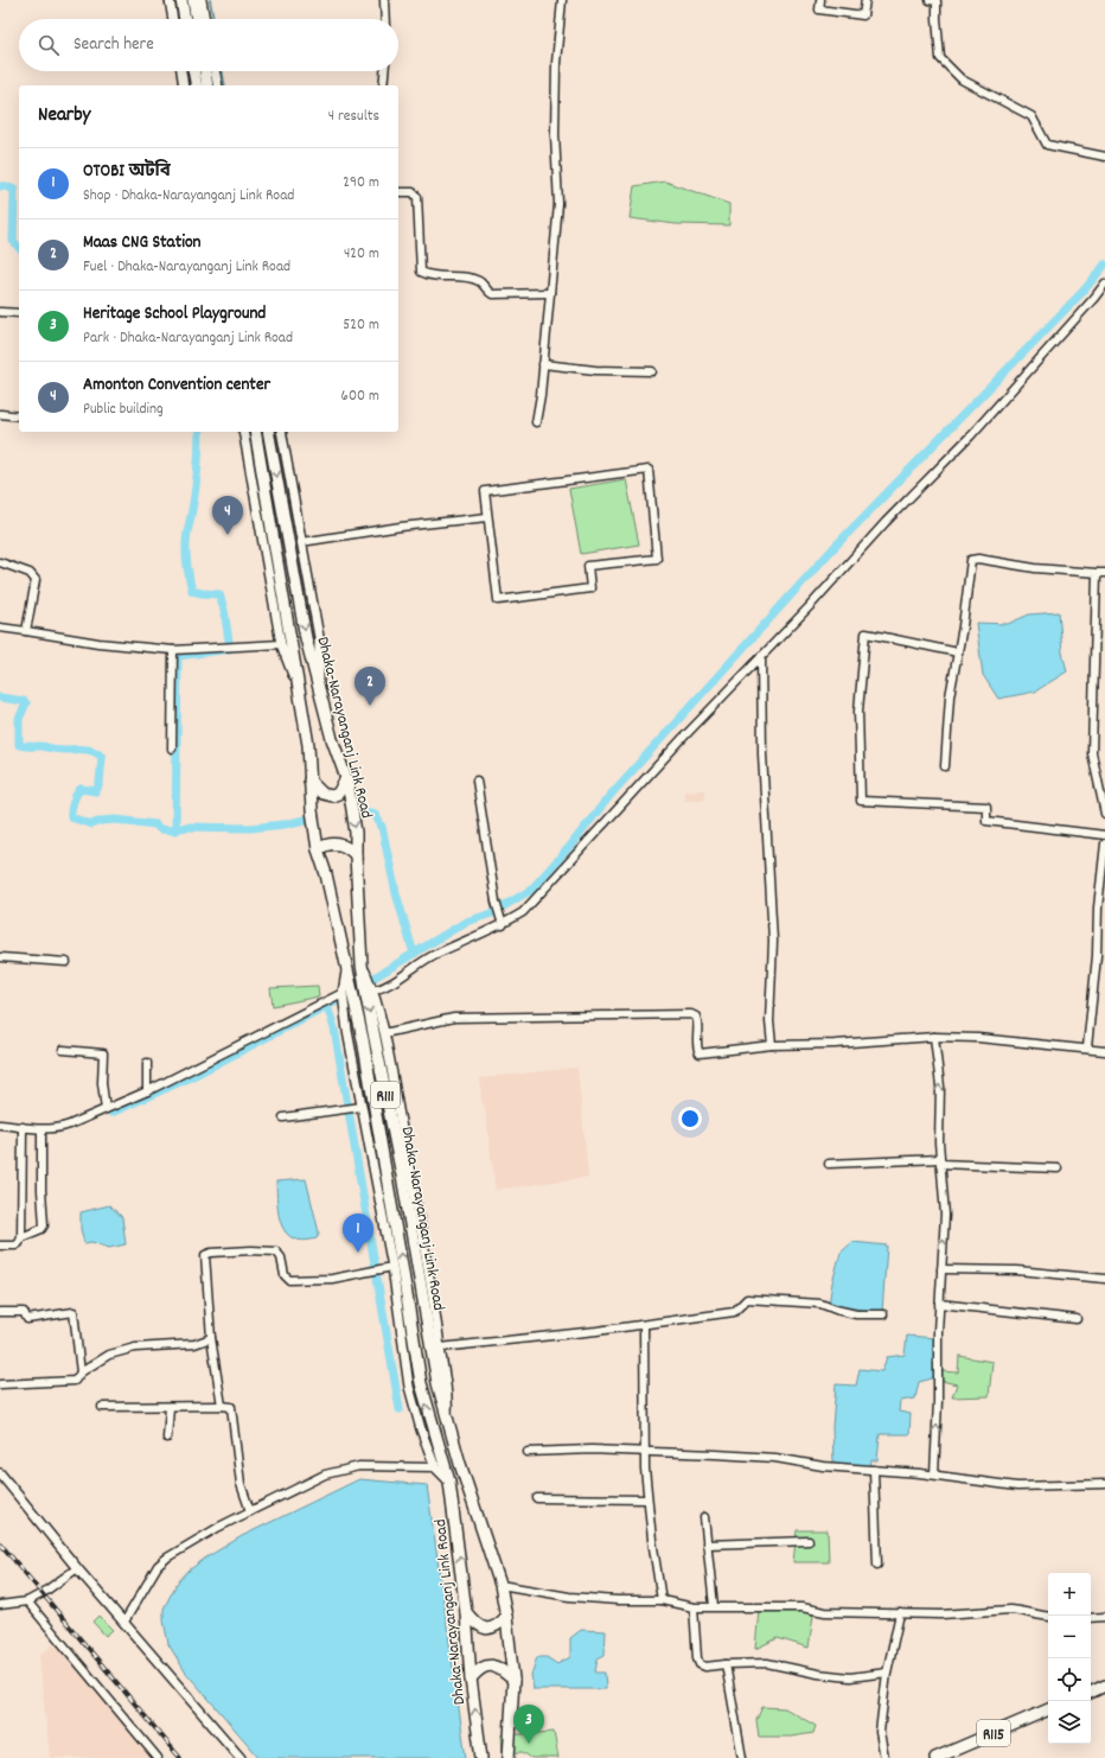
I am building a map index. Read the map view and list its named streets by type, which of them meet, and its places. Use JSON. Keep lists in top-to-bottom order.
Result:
{
  "streets": {
    "main road": ["Dhaka-Narayanganj Link Road", "R111", "R115"]
  },
  "page": {
    "search": "Search here",
    "heading": ["Nearby", "4 results"],
    "list": [
      {
        "mark": "1",
        "name": "OTOBI অটবি",
        "note": "Shop · Dhaka-Narayanganj Link Road",
        "value": "290 m"
      },
      {
        "mark": "2",
        "name": "Maas CNG Station",
        "note": "Fuel · Dhaka-Narayanganj Link Road",
        "value": "420 m"
      },
      {
        "mark": "3",
        "name": "Heritage School Playground",
        "note": "Park · Dhaka-Narayanganj Link Road",
        "value": "520 m"
      },
      {
        "mark": "4",
        "name": "Amonton Convention center",
        "note": "Public building",
        "value": "600 m"
      }
    ],
    "pins": [
      "4",
      "2",
      "1",
      "3"
    ],
    "map_buttons": ["+", "−"]
  }
}
